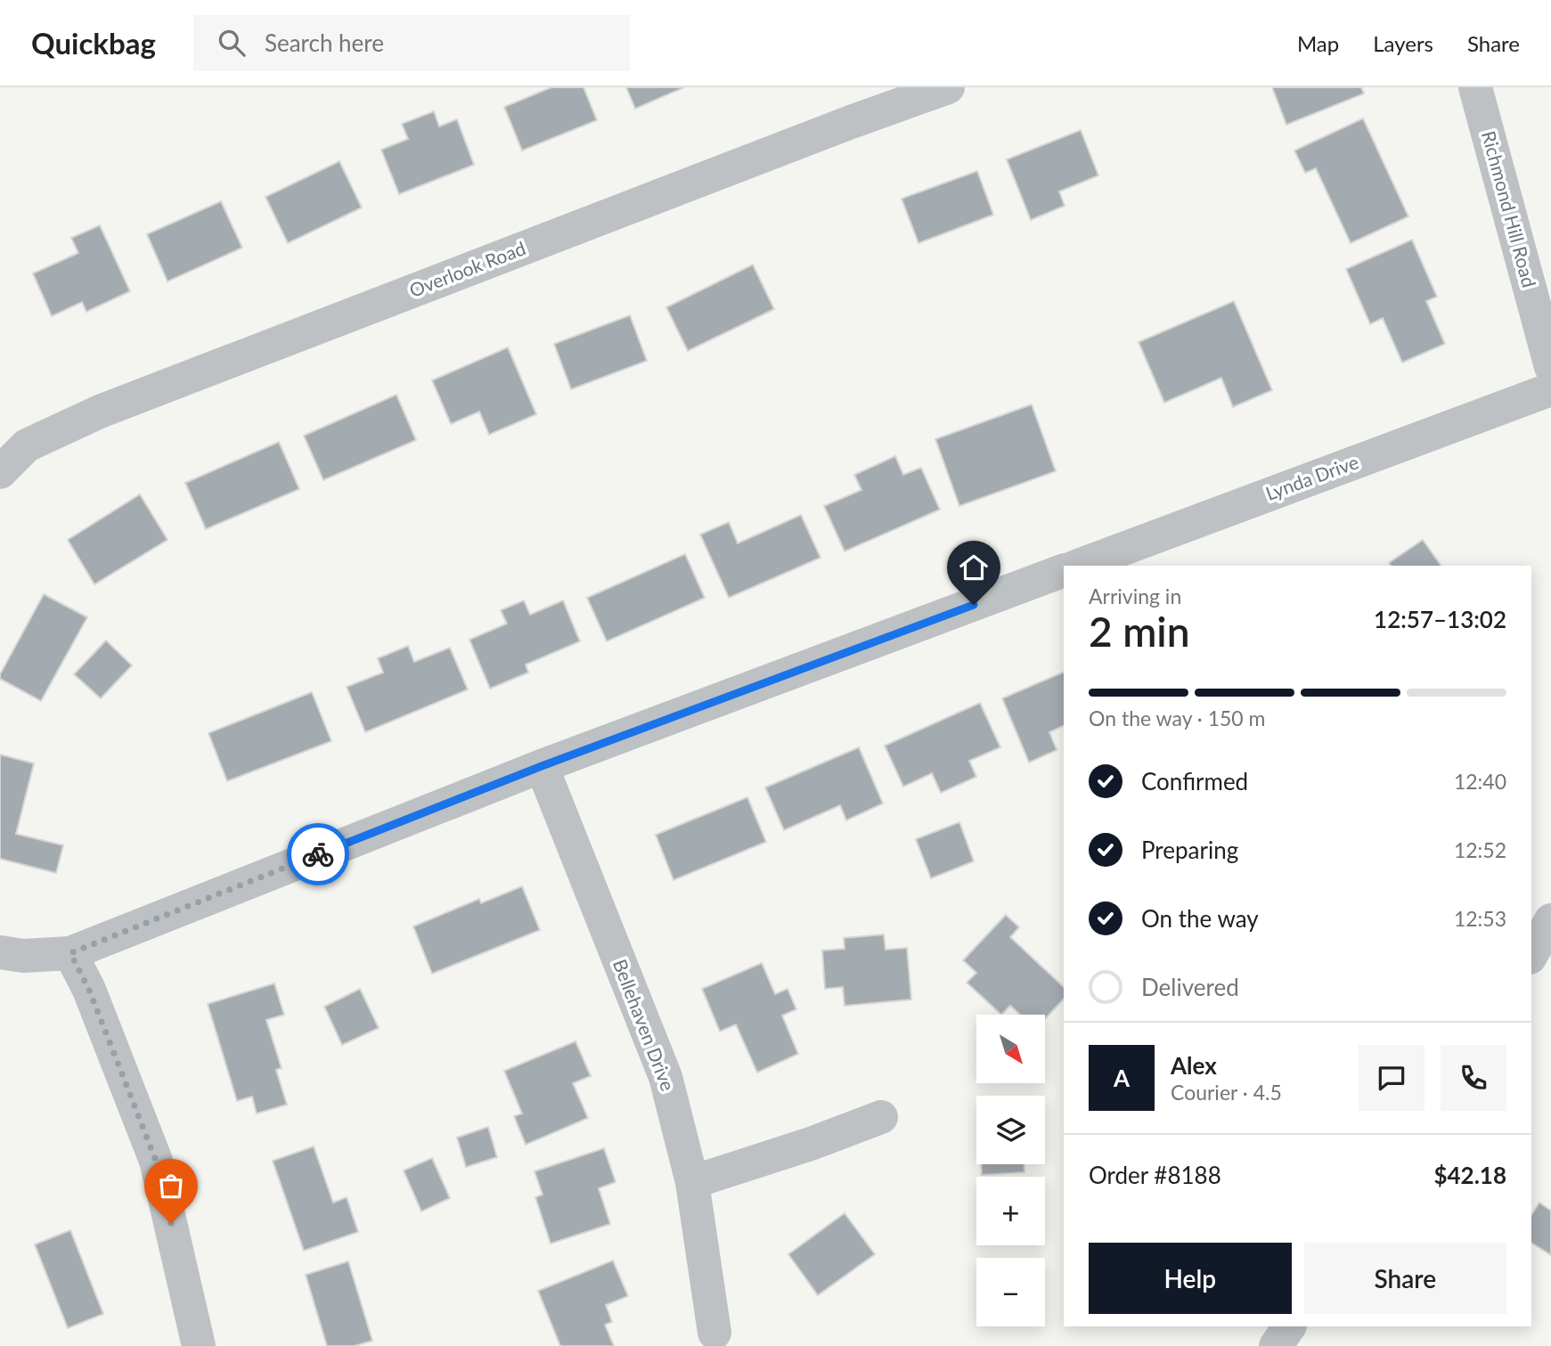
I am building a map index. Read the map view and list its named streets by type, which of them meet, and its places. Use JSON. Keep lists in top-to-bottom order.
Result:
{
  "streets": {
    "street": [
      "Richmond Hill Road",
      "Overlook Road",
      "Lynda Drive",
      "Bellehaven Drive"
    ]
  },
  "north": "bottom right",
  "page": {
    "header": "Quickbag",
    "search": "Search here",
    "nav": ["Map", "Layers", "Share"],
    "heading": ["2 min", "Arriving in", "12:57–13:02"],
    "panel": [
      "Alex",
      "Courier · 4.5",
      "Order #8188",
      "$42.18"
    ],
    "bar": "On the way · 150 m",
    "list": [
      ["Confirmed", "12:40"],
      ["Preparing", "12:52"],
      ["On the way", "12:53"],
      "Delivered"
    ],
    "map_buttons": ["+", "−"],
    "round": "A",
    "buttons": ["Help", "Share"]
  }
}
